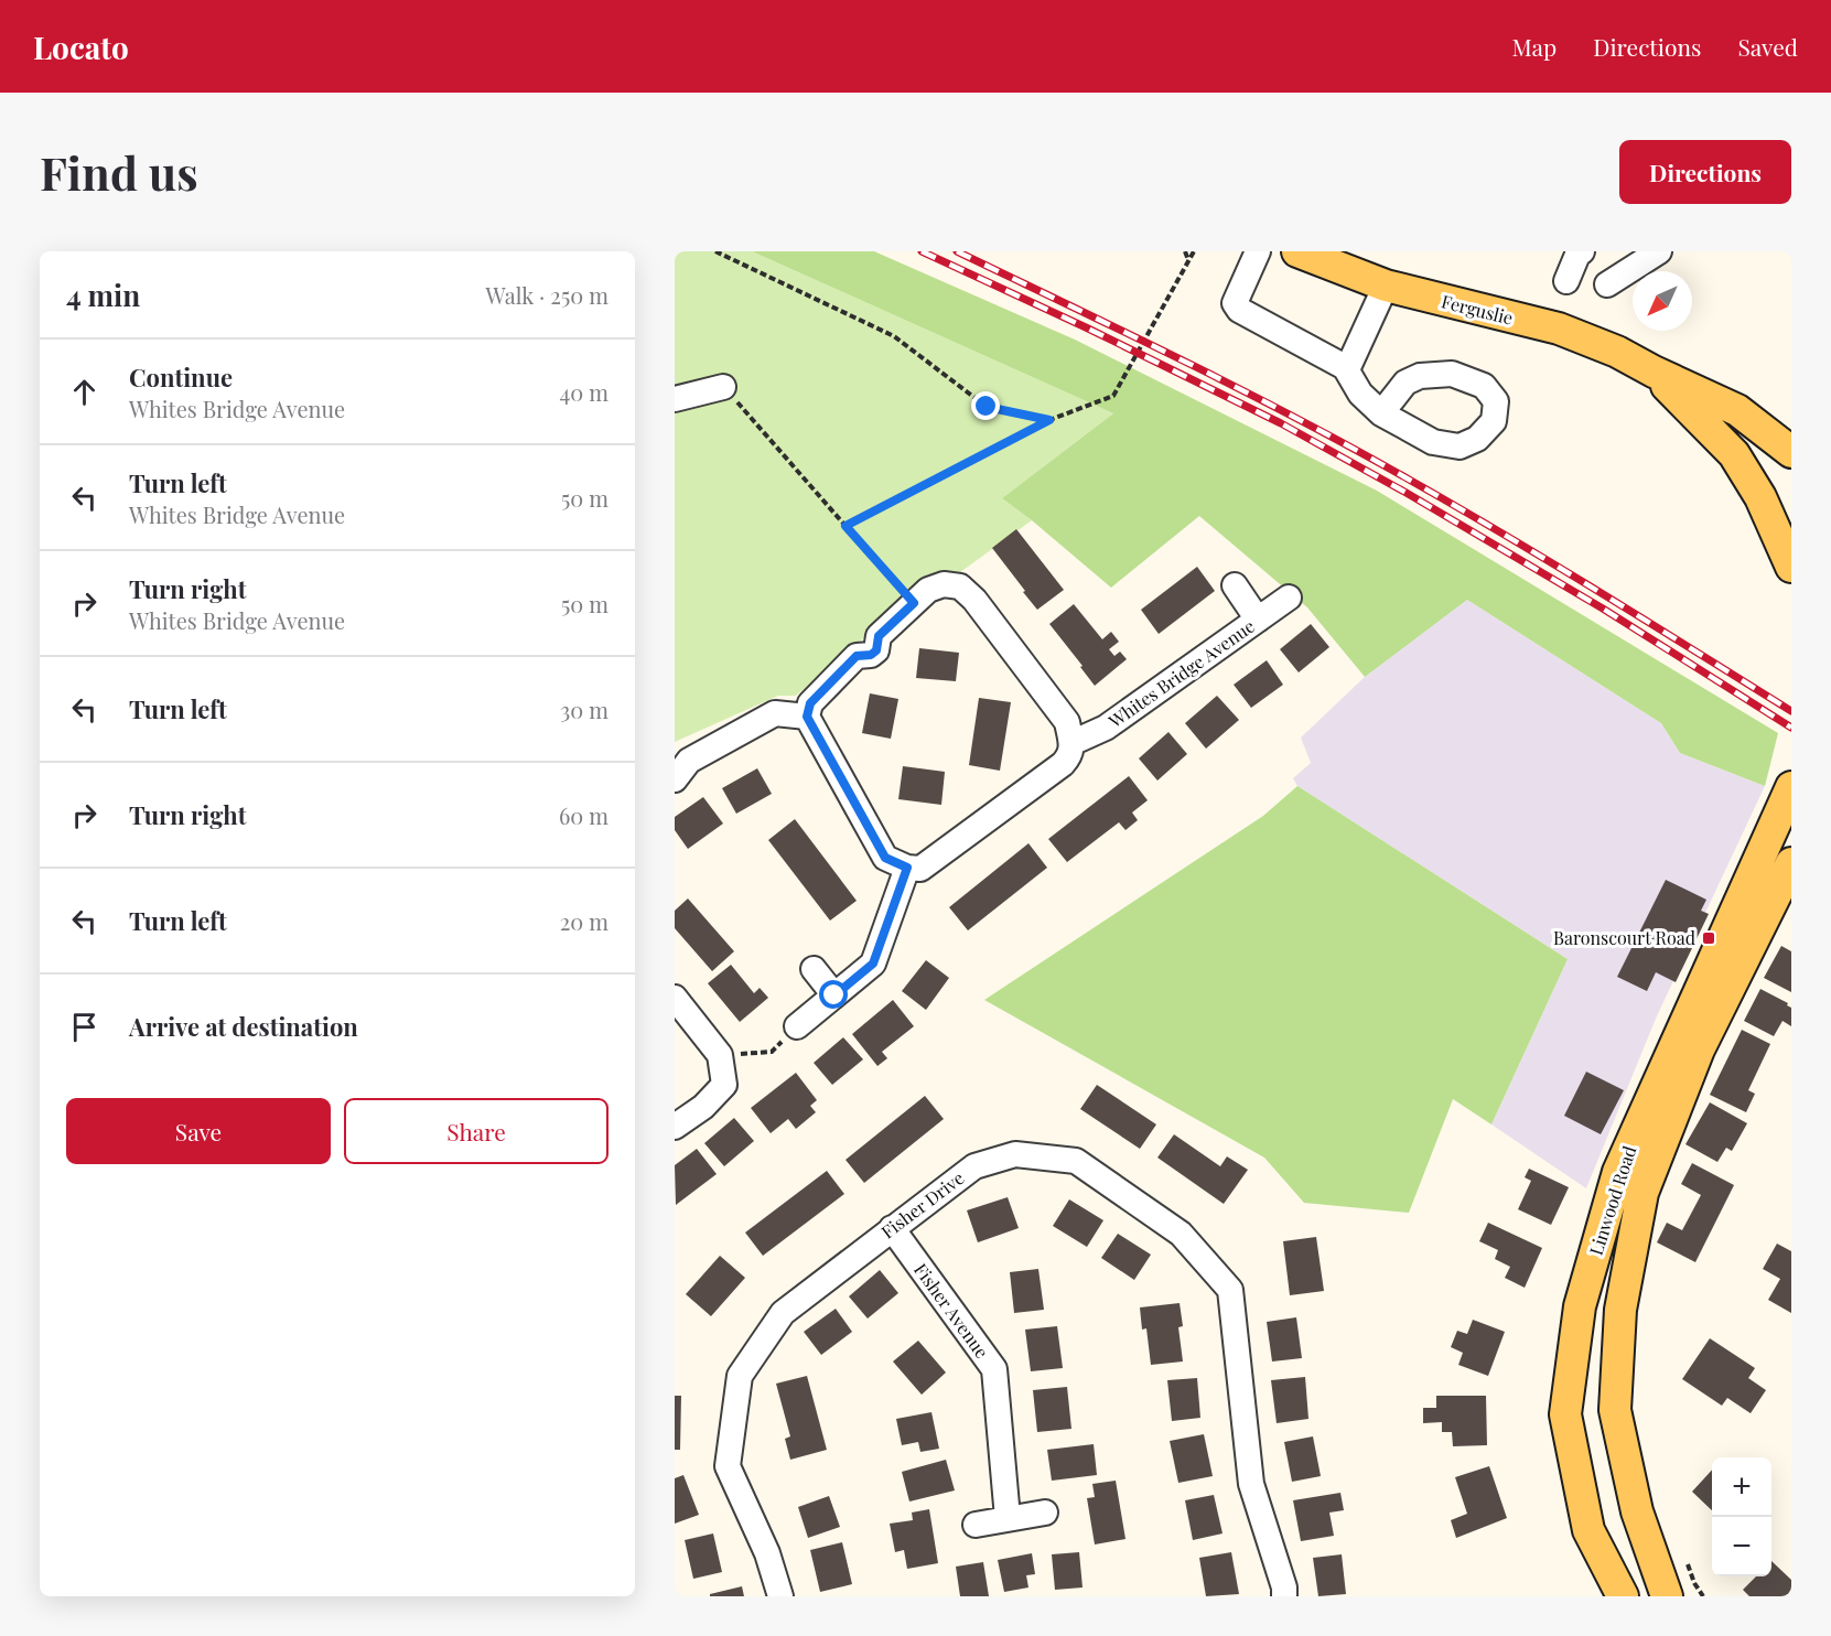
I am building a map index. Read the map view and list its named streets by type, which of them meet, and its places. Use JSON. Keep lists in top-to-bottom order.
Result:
{
  "streets": {
    "main road": ["Ferguslie", "Linwood Road"],
    "street": ["Whites Bridge Avenue", "Fisher Drive", "Fisher Avenue"]
  },
  "crossings": [
    ["Fisher Drive", "Fisher Avenue"]
  ],
  "places": {
    "transit": ["Baronscourt Road"]
  },
  "north": "bottom left",
  "page": {
    "header": "Locato",
    "nav": ["Map", "Directions", "Saved"],
    "buttons": [
      "Directions",
      ["Save", "Share"]
    ],
    "title": "Find us",
    "heading": ["4 min", "Walk · 250 m"],
    "list": [
      ["Continue", "Whites Bridge Avenue", "40 m"],
      ["Turn left", "Whites Bridge Avenue", "50 m"],
      ["Turn right", "Whites Bridge Avenue", "50 m"],
      ["Turn left", "30 m"],
      ["Turn right", "60 m"],
      ["Turn left", "20 m"],
      "Arrive at destination"
    ],
    "map_buttons": ["+", "−"]
  }
}
